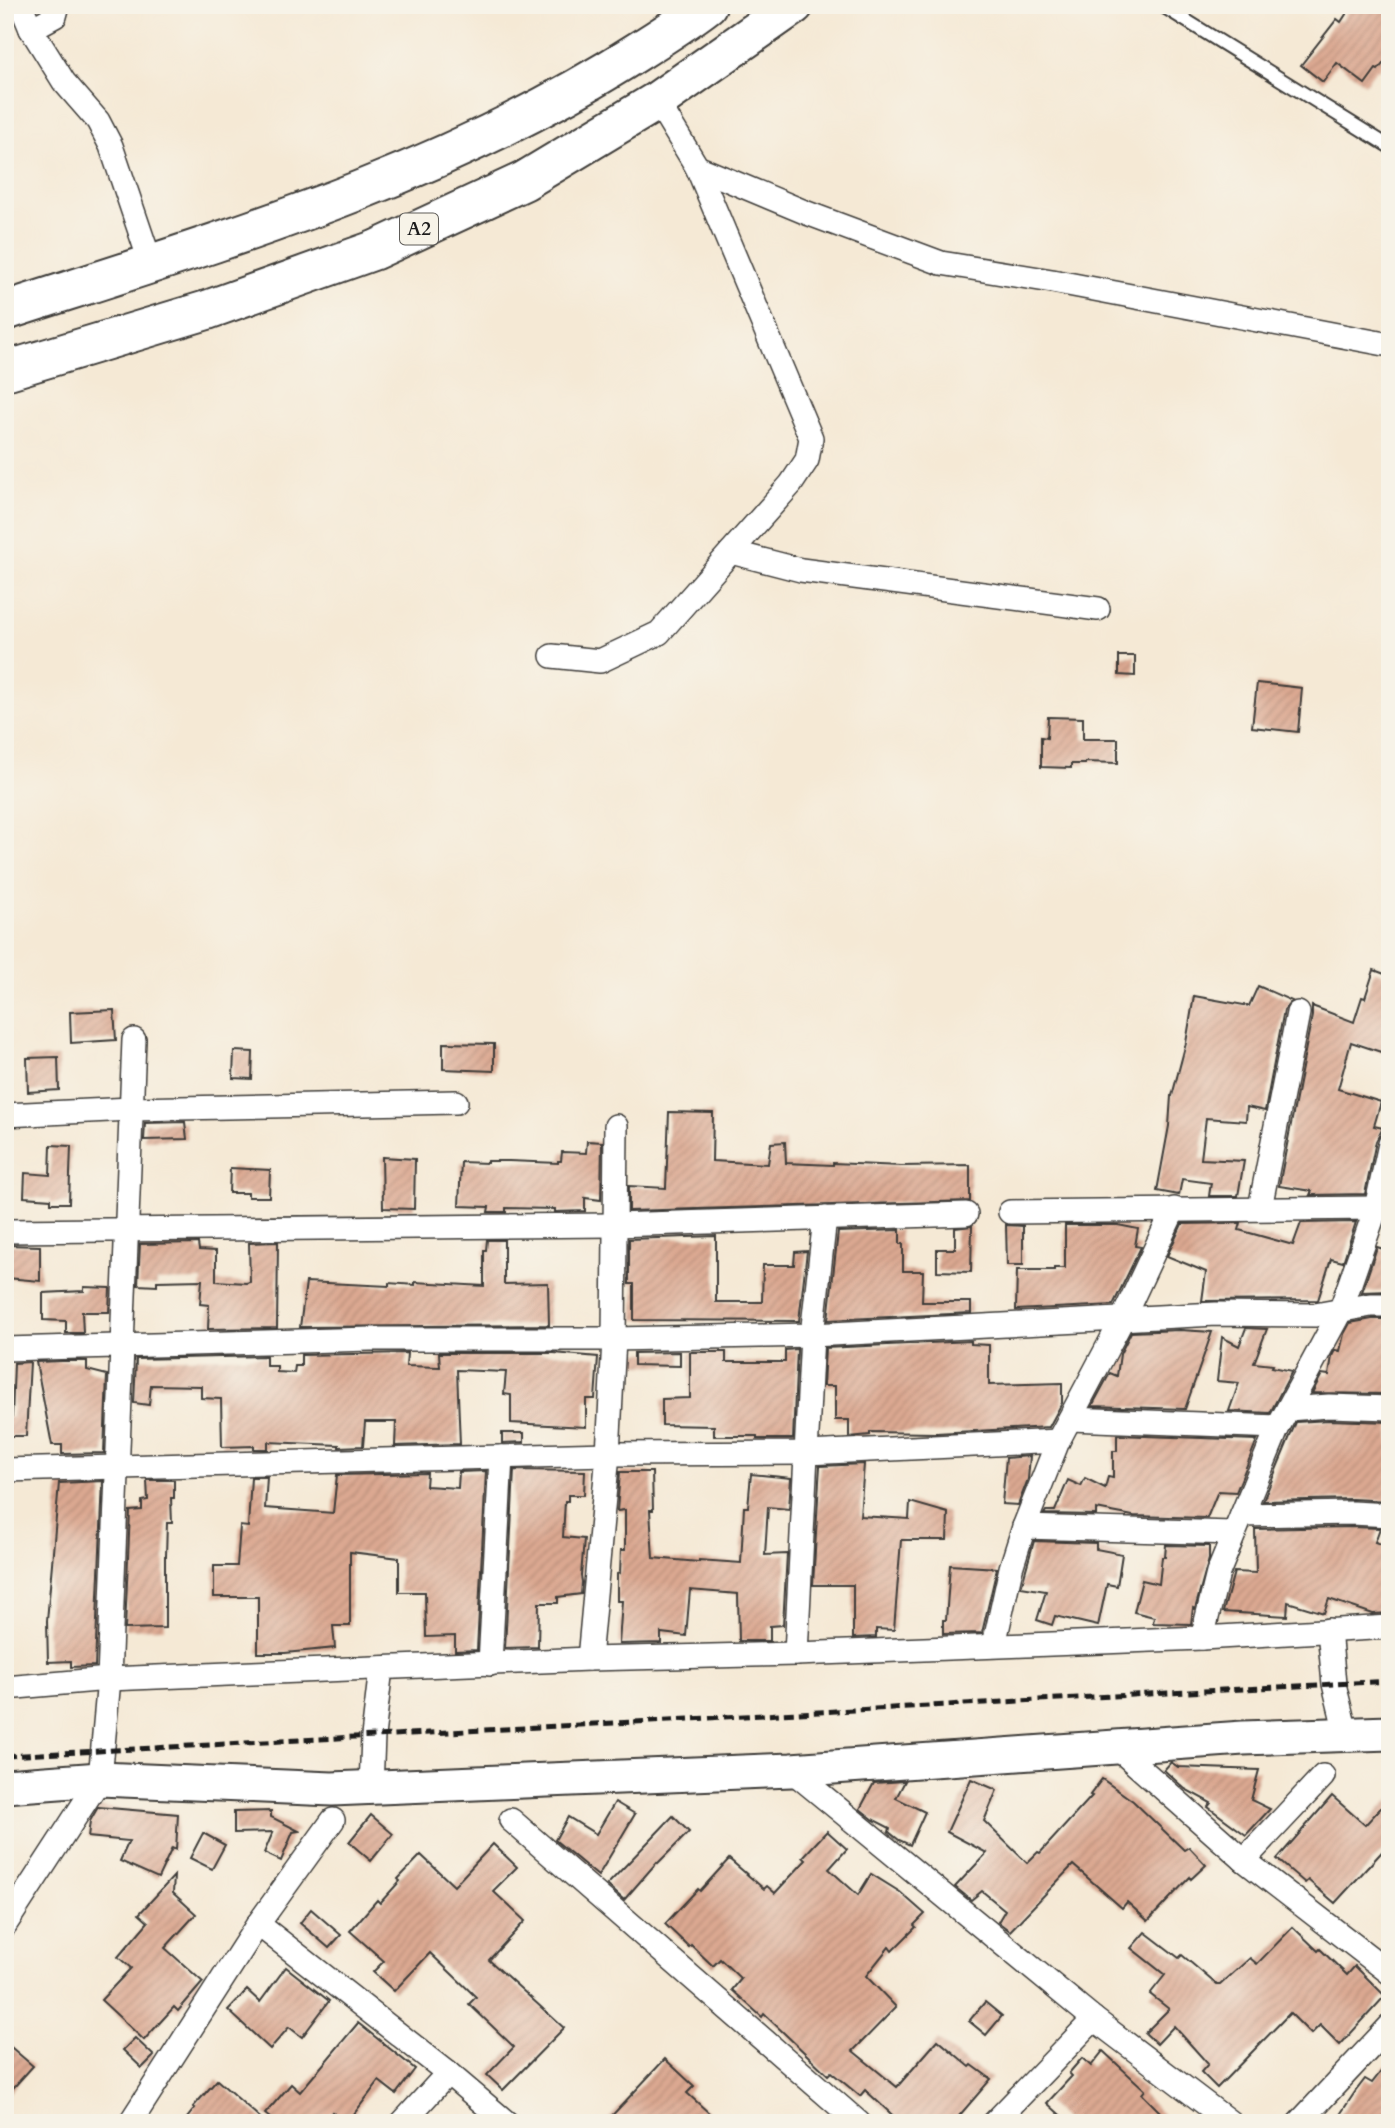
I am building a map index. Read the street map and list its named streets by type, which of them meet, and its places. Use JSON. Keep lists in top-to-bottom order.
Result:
{
  "streets": {
    "highway": ["A2"]
  }
}
